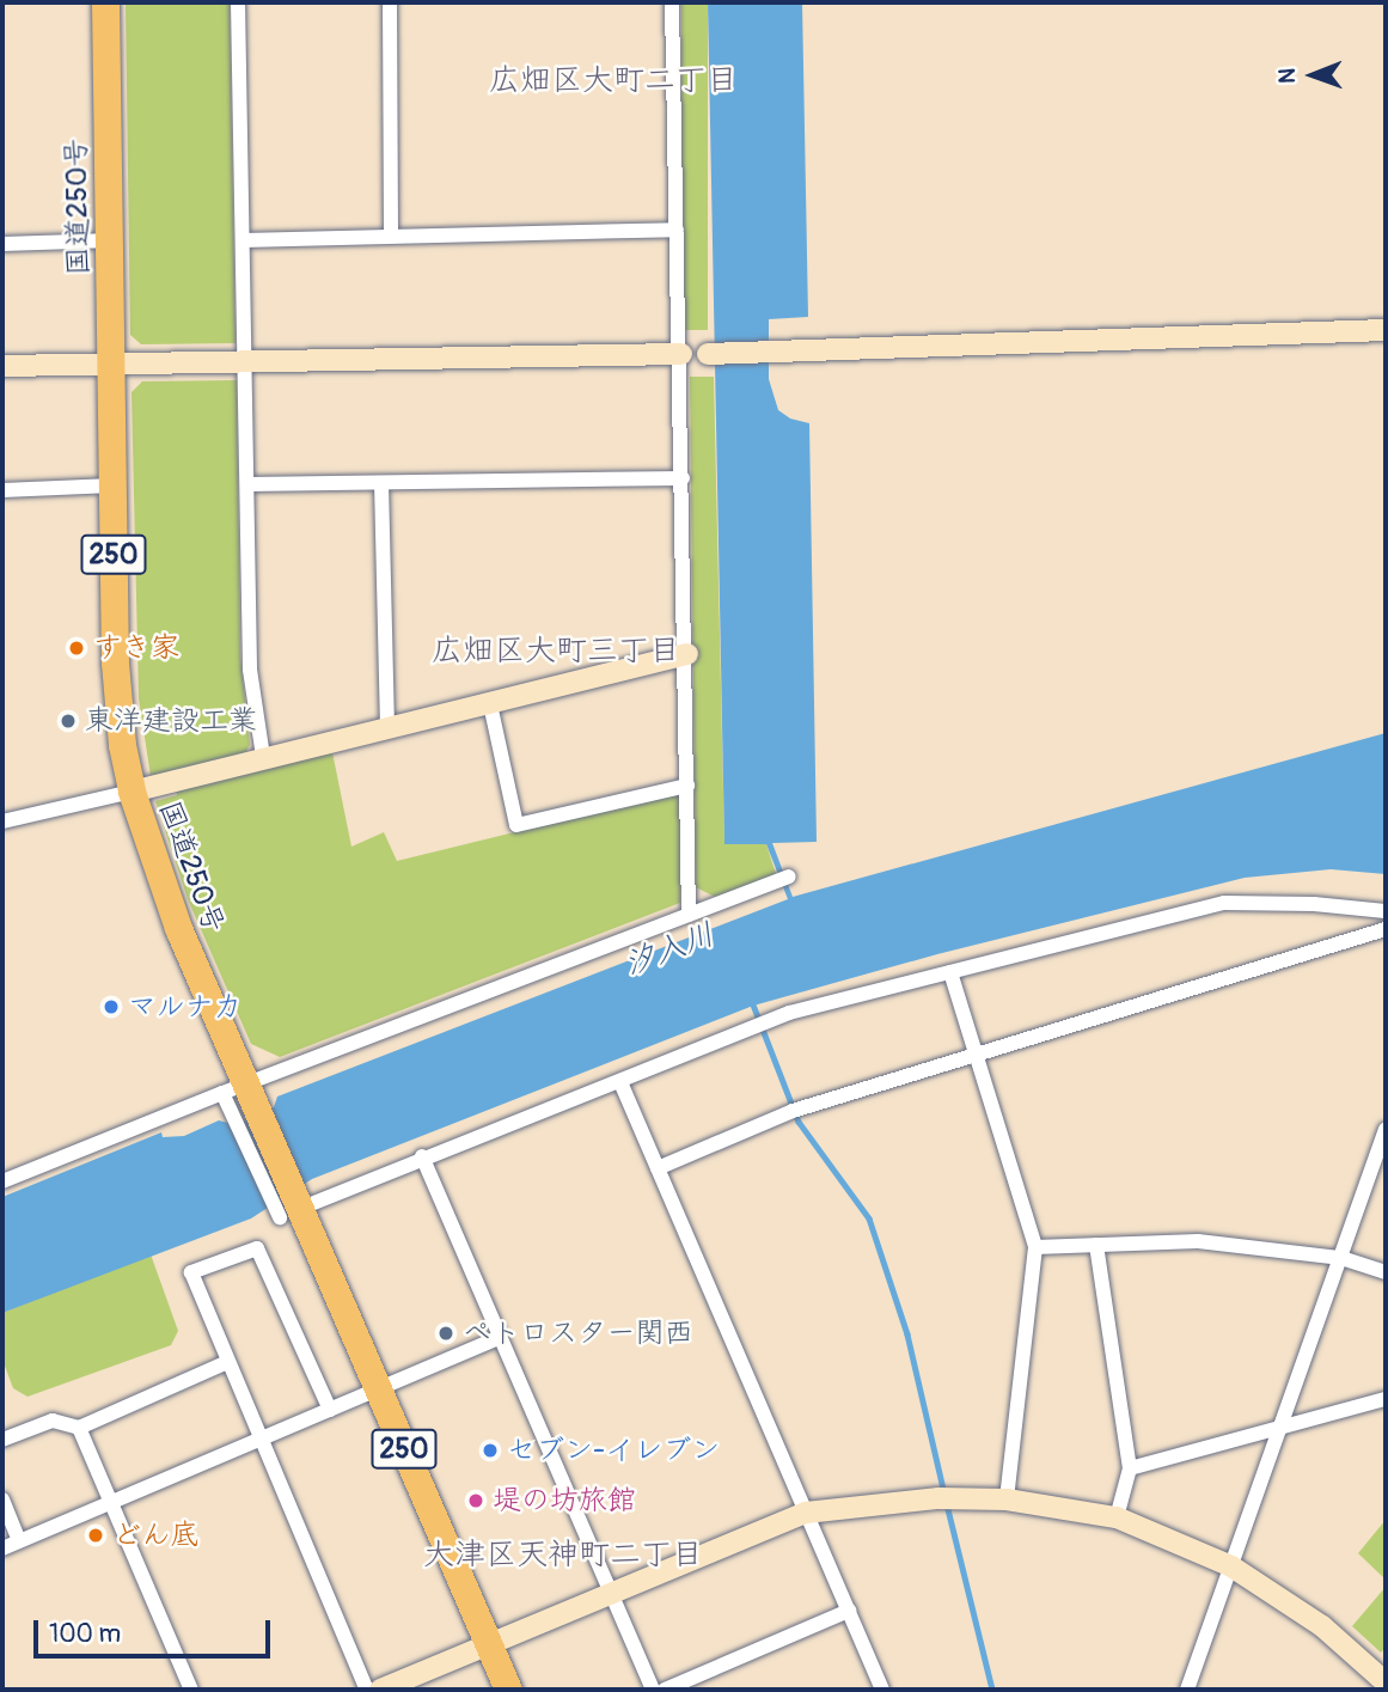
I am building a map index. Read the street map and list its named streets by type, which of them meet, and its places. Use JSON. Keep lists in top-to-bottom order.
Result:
{
  "streets": {
    "highway": ["国道250号", "250"]
  },
  "districts": ["広畑区大町二丁目", "広畑区大町三丁目", "大津区天神町二丁目"],
  "water": ["汐入川"],
  "places": [
    "すき家",
    "東洋建設工業",
    "マルナカ",
    "ペトロスター関西",
    "セブン-イレブン",
    "堤の坊旅館",
    "どん底"
  ],
  "scale_bar": "100 m",
  "north": "left"
}
